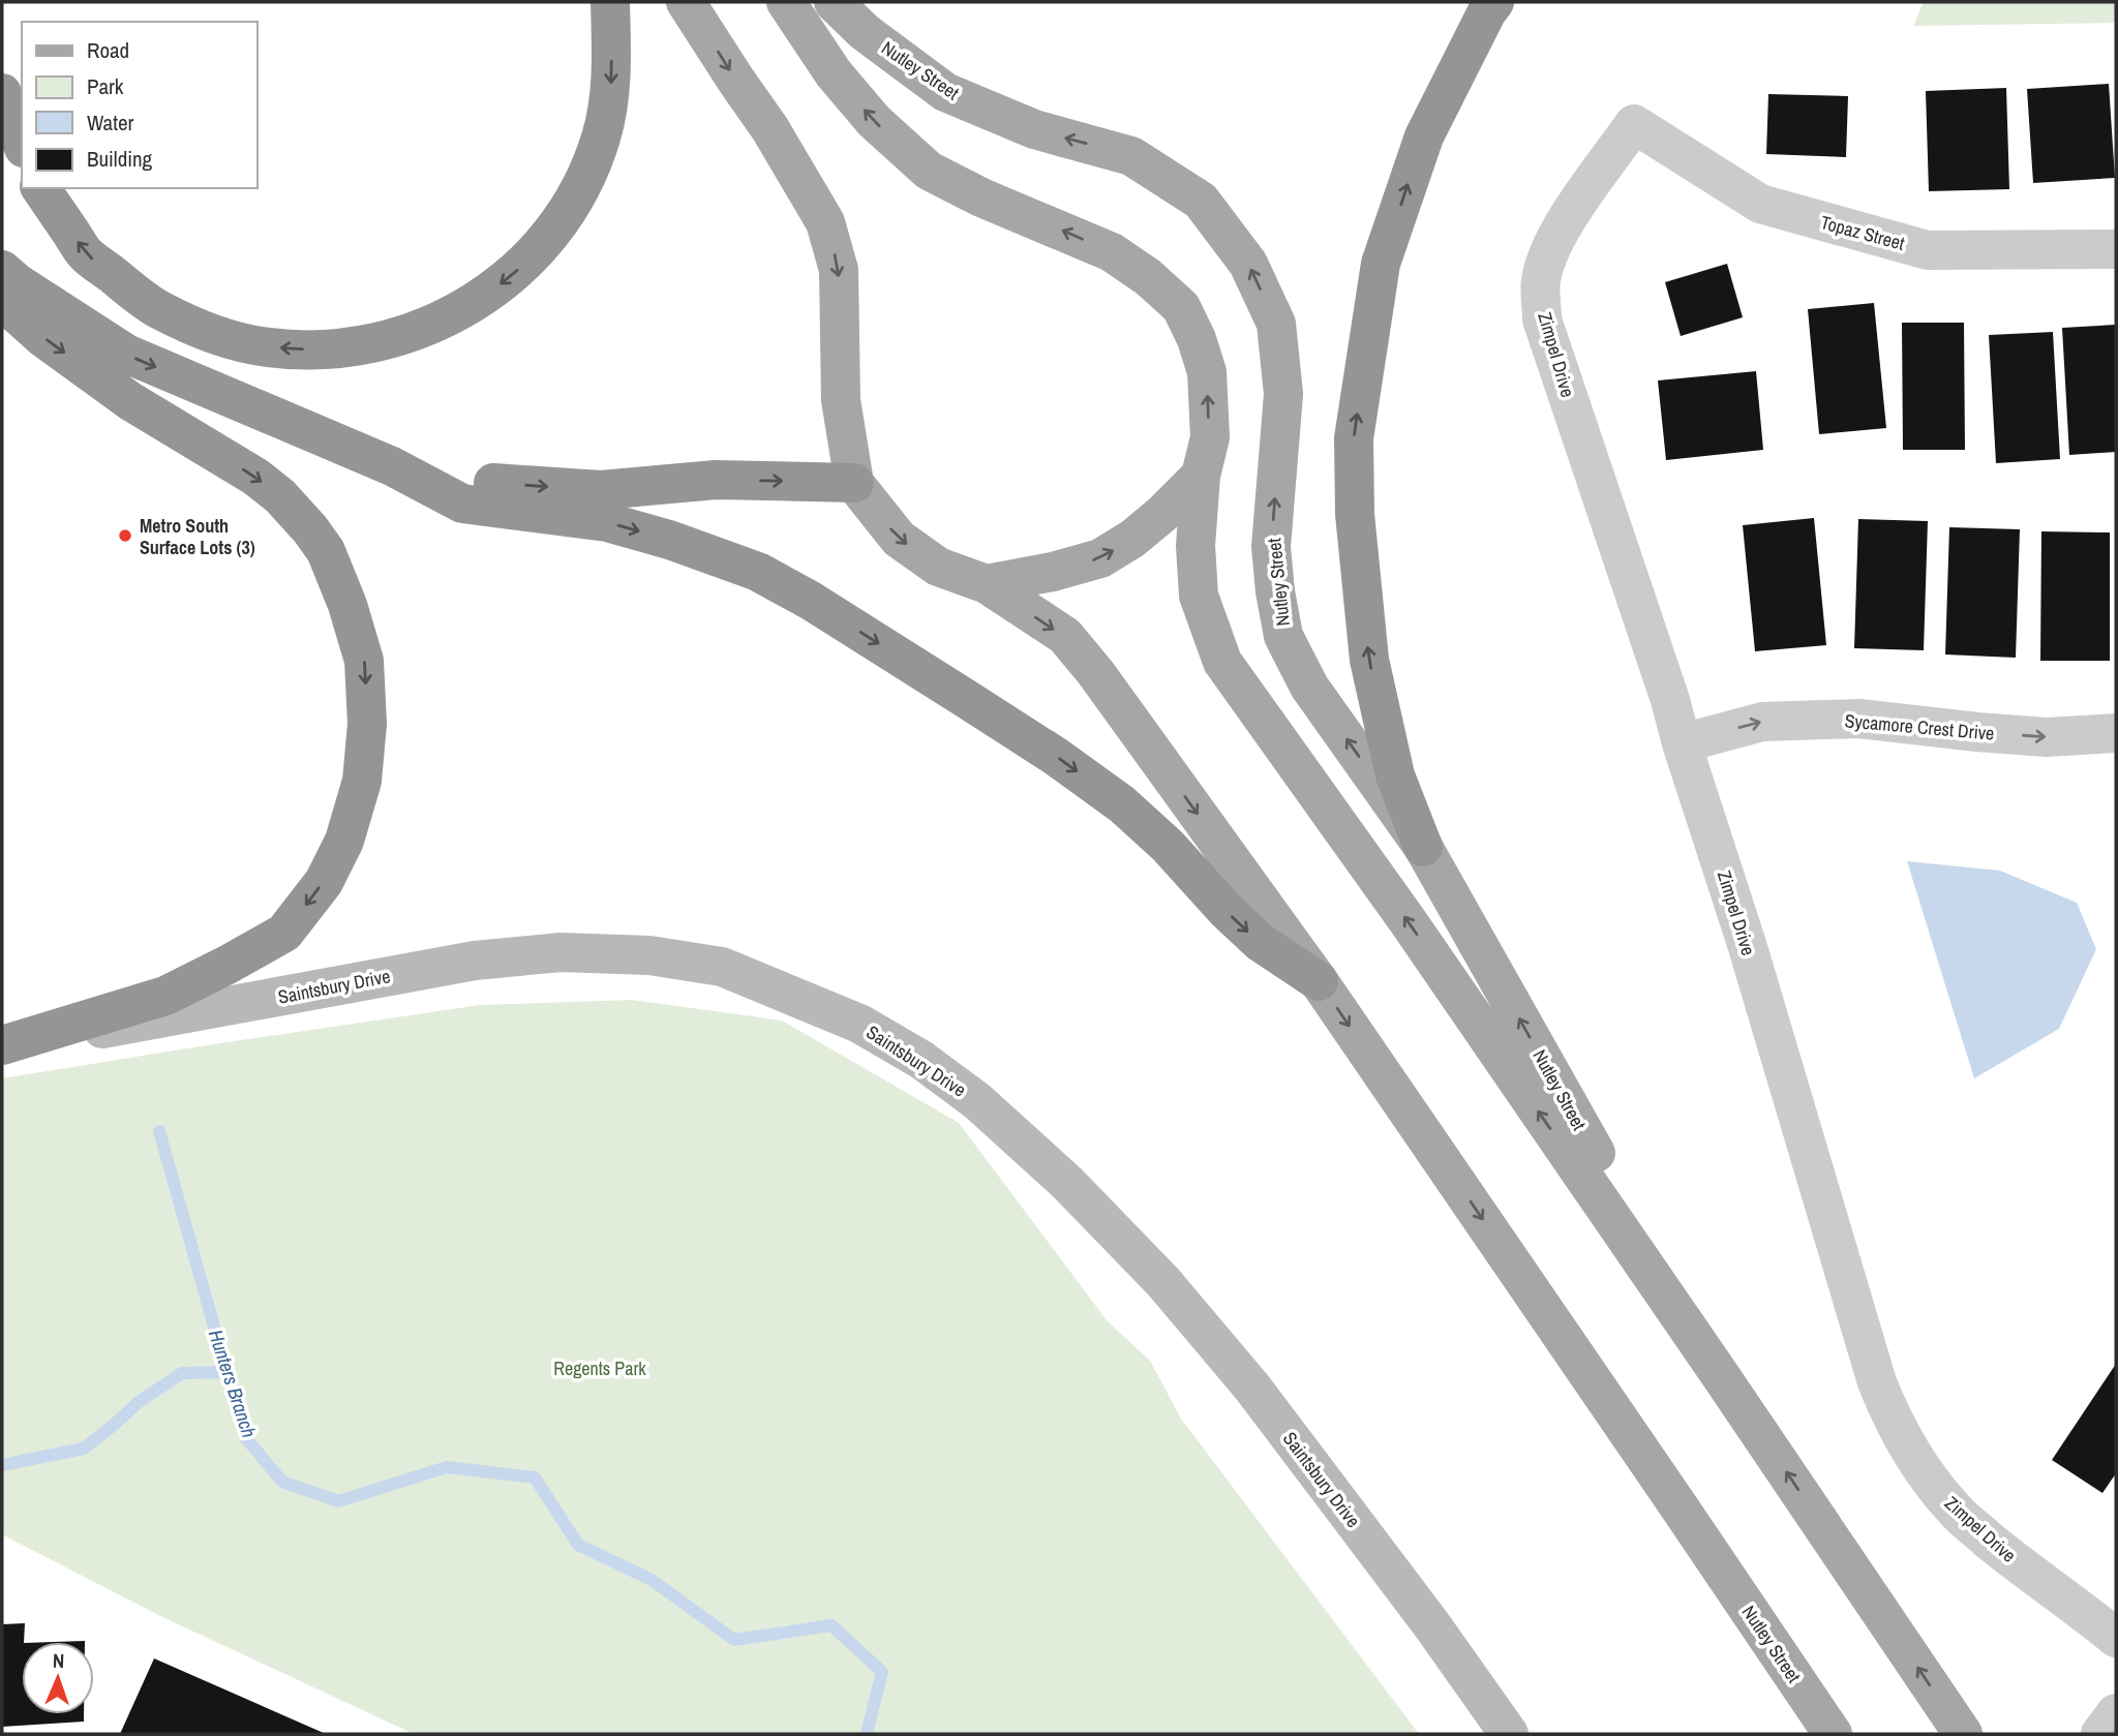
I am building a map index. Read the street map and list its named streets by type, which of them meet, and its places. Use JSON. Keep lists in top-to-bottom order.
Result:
{
  "streets": {
    "main road": ["Nutley Street"],
    "street": [
      "Topaz Street",
      "Zimpel Drive",
      "Sycamore Crest Drive",
      "Saintsbury Drive"
    ]
  },
  "crossings": [
    ["Topaz Street", "Zimpel Drive"],
    ["Zimpel Drive", "Sycamore Crest Drive"]
  ],
  "one_way": ["Sycamore Crest Drive"],
  "water": ["Hunters Branch"],
  "parks": ["Regents Park"],
  "places": ["Metro South Surface Lots (3)"],
  "legend": [
    "Road",
    "Park",
    "Water",
    "Building"
  ],
  "north": "top"
}
